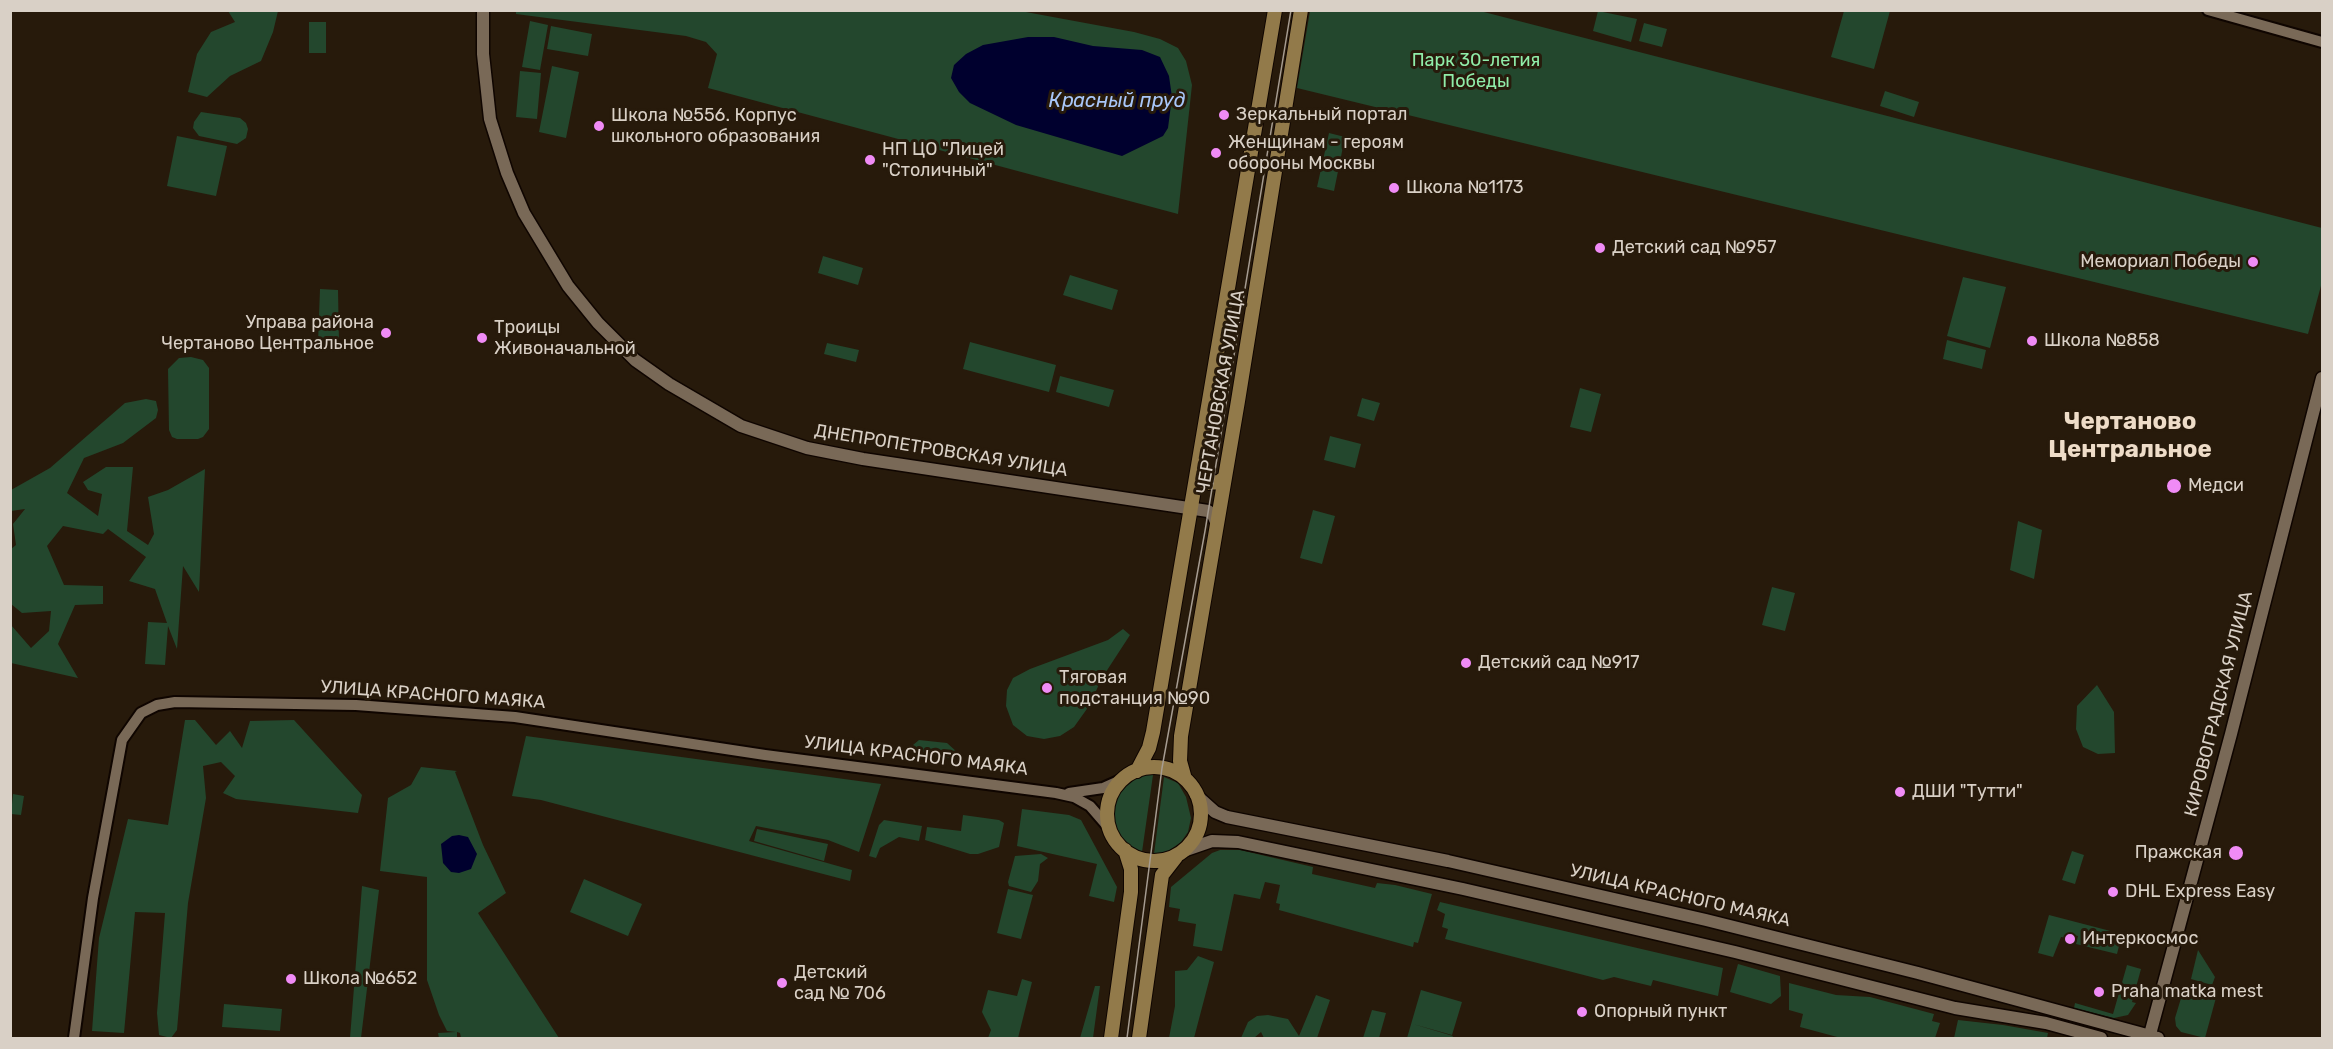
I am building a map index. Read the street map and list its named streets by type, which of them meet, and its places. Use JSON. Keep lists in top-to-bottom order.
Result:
{
  "streets": {
    "main road": ["ЧЕРТАНОВСКАЯ УЛИЦА"],
    "street": ["ДНЕПРОПЕТРОВСКАЯ УЛИЦА", "УЛИЦА КРАСНОГО МАЯКА", "КИРОВОГРАДСКАЯ УЛИЦА"]
  },
  "crossings": [
    ["ЧЕРТАНОВСКАЯ УЛИЦА", "ДНЕПРОПЕТРОВСКАЯ УЛИЦА"],
    ["ЧЕРТАНОВСКАЯ УЛИЦА", "УЛИЦА КРАСНОГО МАЯКА"],
    ["УЛИЦА КРАСНОГО МАЯКА", "КИРОВОГРАДСКАЯ УЛИЦА"]
  ],
  "districts": ["Чертаново Центральное"],
  "water": ["Красный пруд"],
  "parks": ["Парк 30-летия Победы"],
  "places": [
    "Зеркальный портал",
    "Школа №556. Корпус школьного образования",
    "Женщинам - героям обороны Москвы",
    "НП ЦО \"Лицей \"Столичный\"",
    "Школа №1173",
    "Детский сад №957",
    "Мемориал Победы",
    "Управа района Чертаново Центральное",
    "Троицы Живоначальной",
    "Школа №858",
    "Медси",
    "Детский сад №917",
    "Тяговая подстанция №90",
    "ДШИ \"Тутти\"",
    "Пражская",
    "DHL Express Easy",
    "Интеркосмос",
    "Школа №652",
    "Детский сад № 706",
    "Praha matka mest",
    "Опорный пункт"
  ]
}
